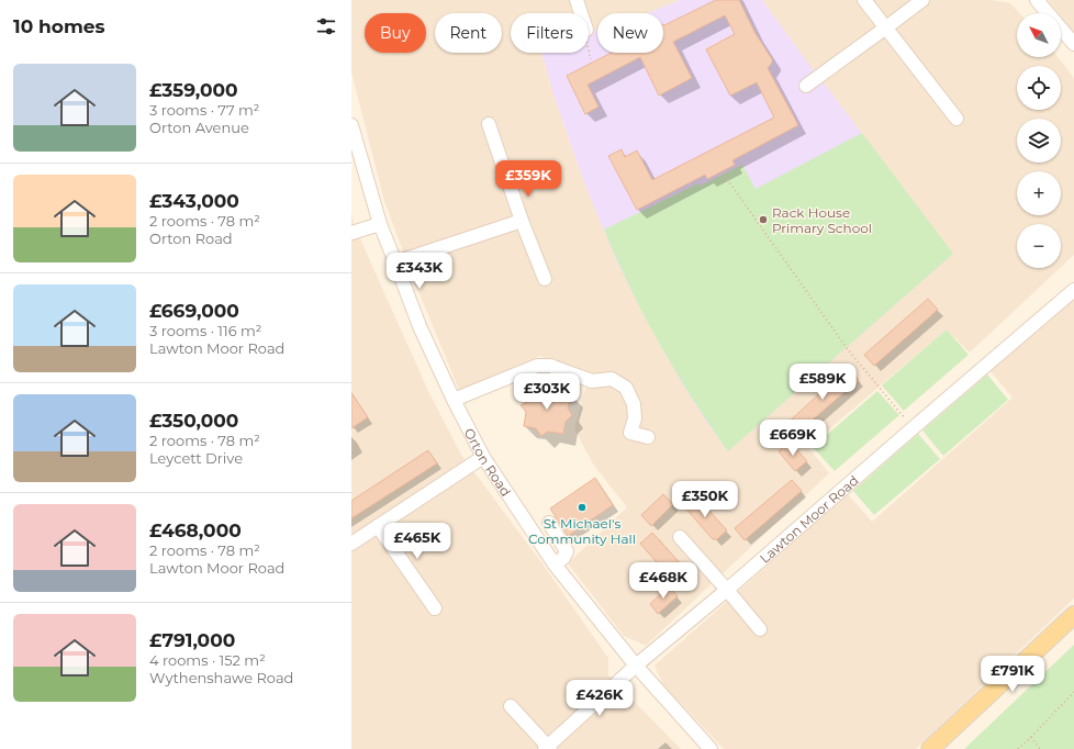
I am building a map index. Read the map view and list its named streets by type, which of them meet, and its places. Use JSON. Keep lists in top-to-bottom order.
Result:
{
  "streets": {
    "street": ["Orton Road", "Lawton Moor Road"]
  },
  "crossings": [
    ["Orton Road", "Lawton Moor Road"]
  ],
  "places": ["Rack House Primary School", "St Michael's Community Hall"],
  "north": "top left",
  "page": {
    "heading": "10 homes",
    "map_buttons": ["+", "−"],
    "chip": [
      "Buy",
      "Rent",
      "Filters",
      "New"
    ],
    "list": [
      {
        "name": "£359,000",
        "note": "3 rooms · 77 m² · Orton Avenue"
      },
      {
        "name": "£343,000",
        "note": "2 rooms · 78 m² · Orton Road"
      },
      {
        "name": "£669,000",
        "note": "3 rooms · 116 m² · Lawton Moor Road"
      },
      {
        "name": "£350,000",
        "note": "2 rooms · 78 m² · Leycett Drive"
      },
      {
        "name": "£468,000",
        "note": "2 rooms · 78 m² · Lawton Moor Road"
      },
      {
        "name": "£791,000",
        "note": "4 rooms · 152 m² · Wythenshawe Road"
      }
    ],
    "price": [
      "£359K",
      "£343K",
      "£589K",
      "£303K",
      "£669K",
      "£350K",
      "£465K",
      "£468K",
      "£791K",
      "£426K"
    ]
  }
}
